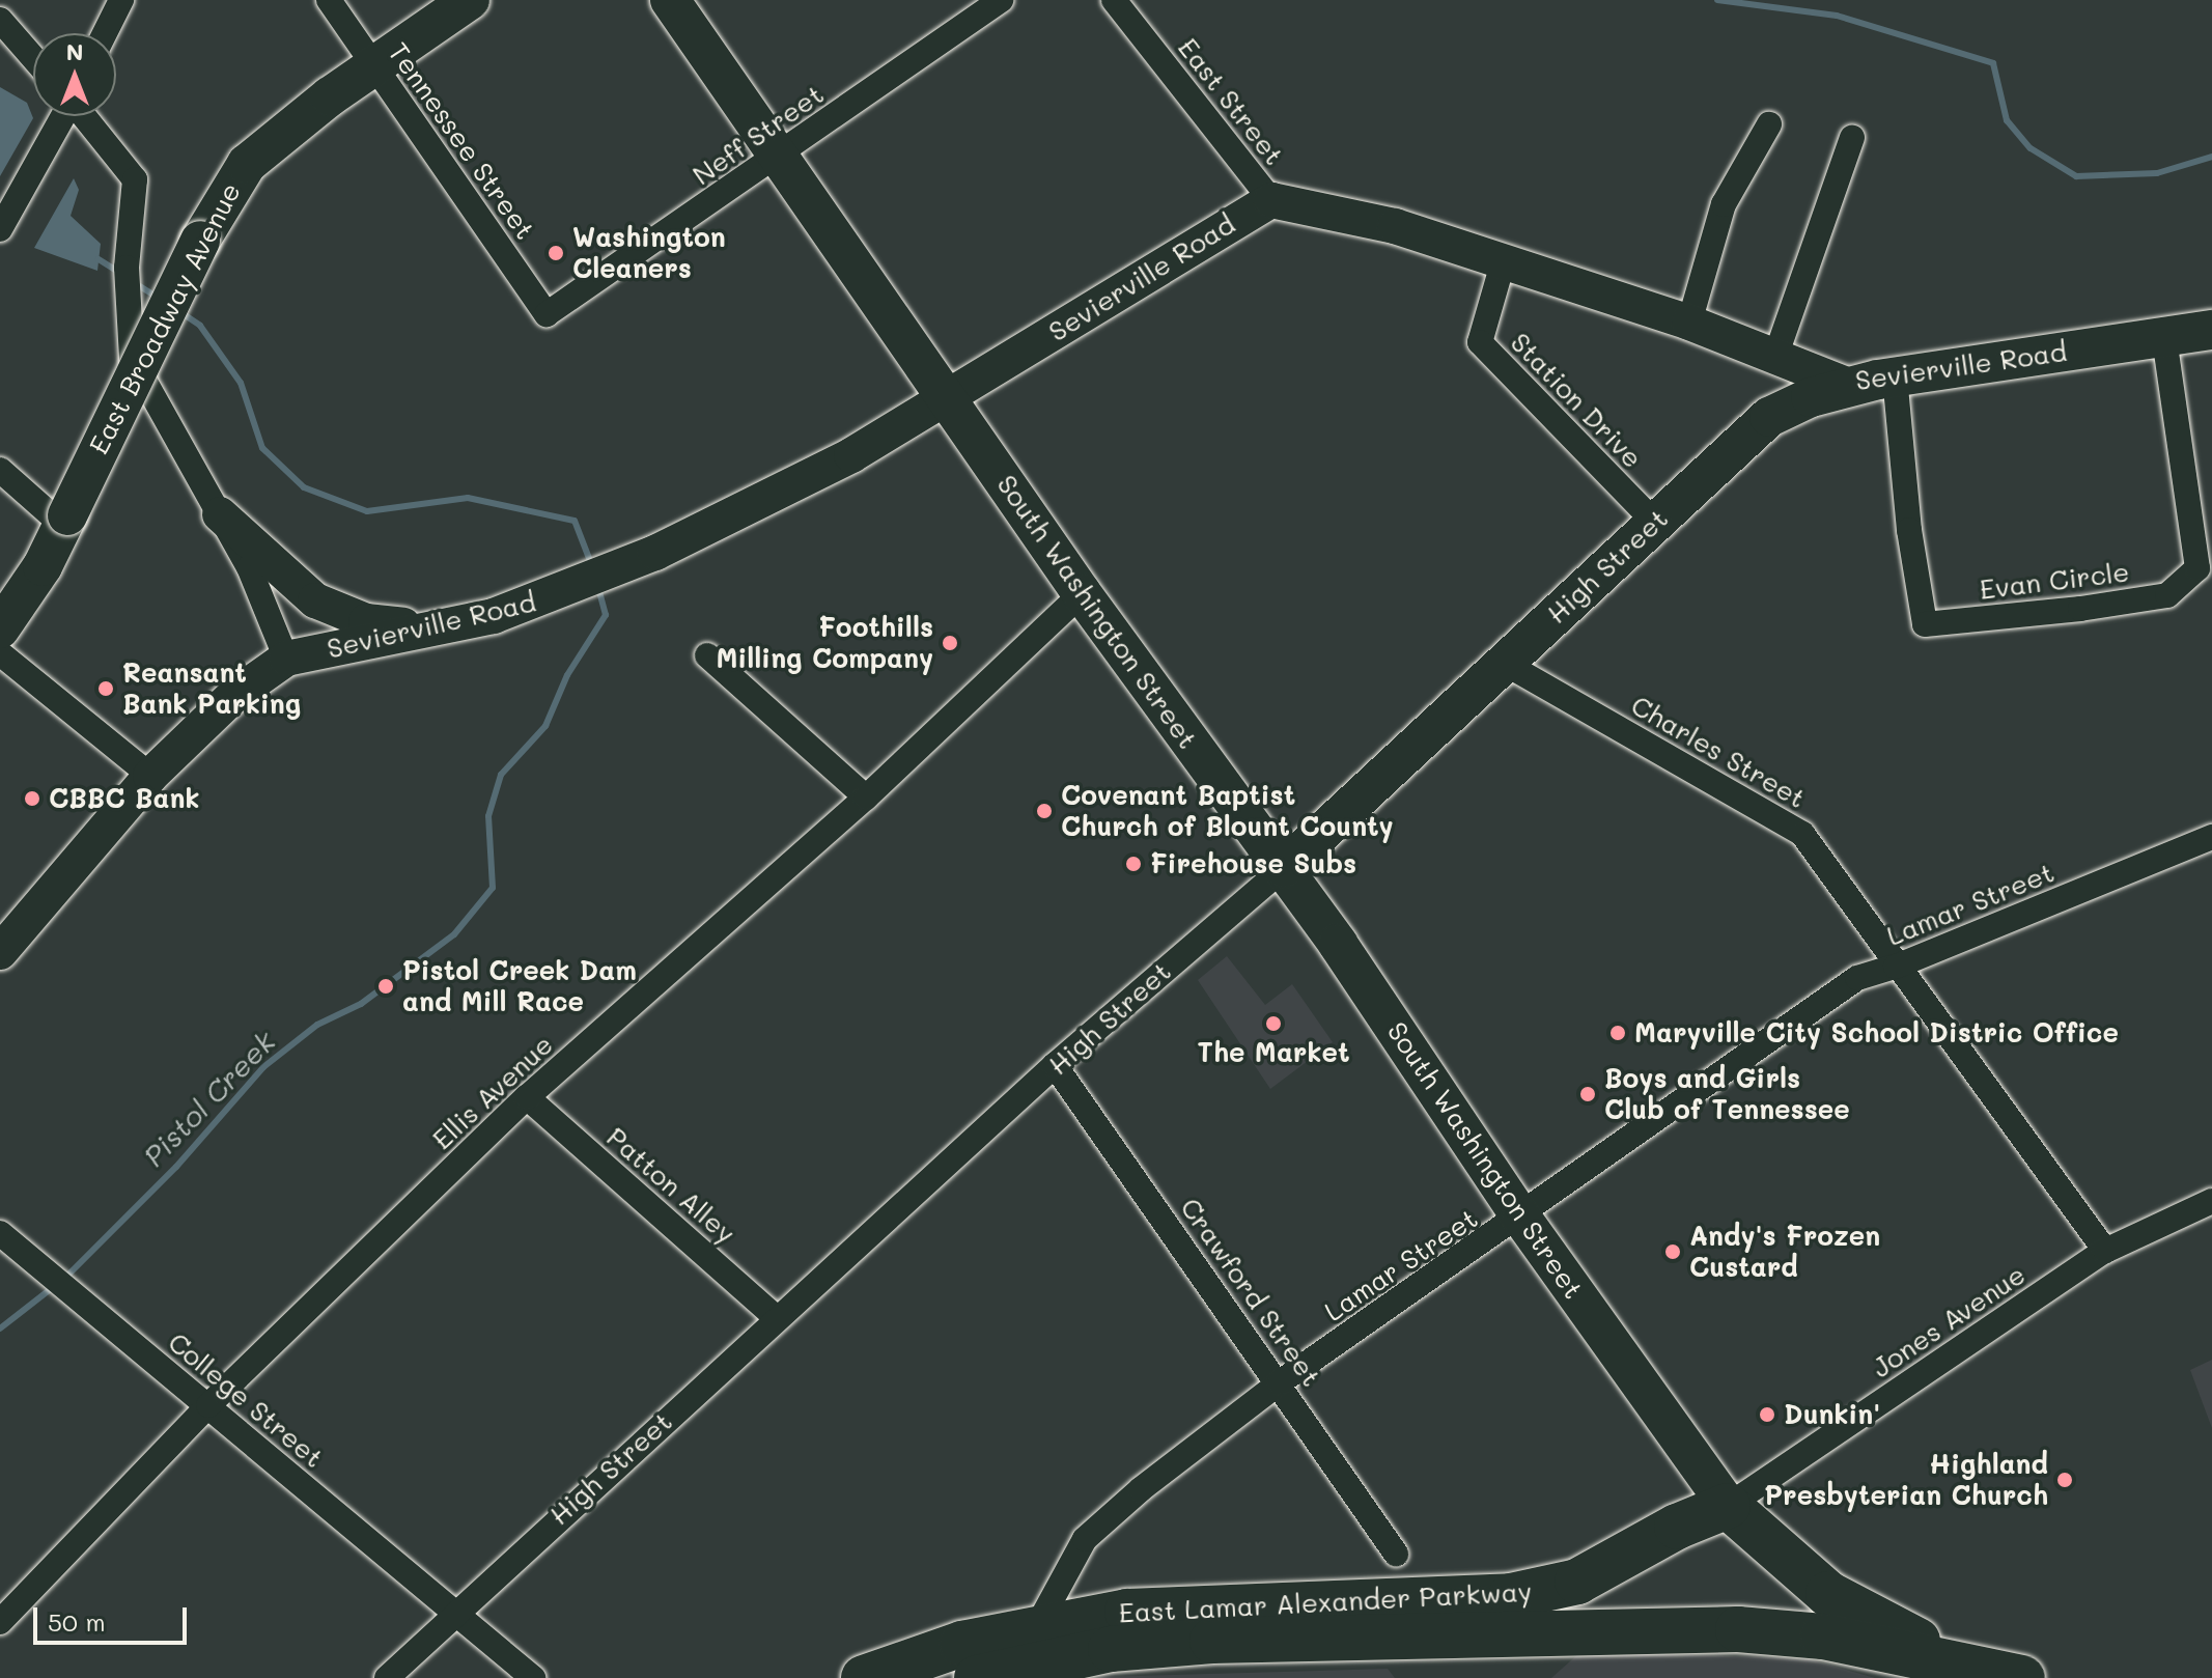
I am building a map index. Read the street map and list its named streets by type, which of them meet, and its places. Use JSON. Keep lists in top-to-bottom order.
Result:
{
  "streets": {
    "highway": ["East Lamar Alexander Parkway"],
    "main road": [
      "Sevierville Road",
      "East Broadway Avenue",
      "High Street",
      "South Washington Street"
    ],
    "street": [
      "East Street",
      "Neff Street",
      "Tennessee Street",
      "Station Drive",
      "Evan Circle",
      "Charles Street",
      "Lamar Street",
      "Ellis Avenue",
      "Patton Alley",
      "Crawford Street",
      "Jones Avenue",
      "College Street"
    ]
  },
  "crossings": [
    ["East Street", "Sevierville Road"],
    ["Neff Street", "Tennessee Street"],
    ["Neff Street", "South Washington Street"],
    ["Tennessee Street", "East Broadway Avenue"],
    ["Sevierville Road", "Station Drive"],
    ["Sevierville Road", "High Street"],
    ["Sevierville Road", "Evan Circle"],
    ["Sevierville Road", "South Washington Street"],
    ["Station Drive", "High Street"],
    ["High Street", "South Washington Street"],
    ["High Street", "Charles Street"],
    ["High Street", "Patton Alley"],
    ["High Street", "Crawford Street"],
    ["High Street", "College Street"],
    ["South Washington Street", "Lamar Street"],
    ["South Washington Street", "Ellis Avenue"],
    ["South Washington Street", "Jones Avenue"],
    ["South Washington Street", "East Lamar Alexander Parkway"],
    ["Charles Street", "Lamar Street"],
    ["Charles Street", "Jones Avenue"],
    ["Lamar Street", "Crawford Street"],
    ["Lamar Street", "East Lamar Alexander Parkway"],
    ["Ellis Avenue", "Patton Alley"],
    ["Ellis Avenue", "College Street"],
    ["Jones Avenue", "East Lamar Alexander Parkway"]
  ],
  "water": ["Pistol Creek"],
  "places": [
    "Washington Cleaners",
    "Foothills Milling Company",
    "Reansant Bank Parking",
    "CBBC Bank",
    "Covenant Baptist Church of Blount County",
    "Firehouse Subs",
    "Pistol Creek Dam and Mill Race",
    "The Market",
    "Maryville City School Distric Office",
    "Boys and Girls Club of Tennessee",
    "Andy's Frozen Custard",
    "Dunkin'",
    "Highland Presbyterian Church"
  ],
  "scale_bar": "50 m",
  "north": "top"
}
